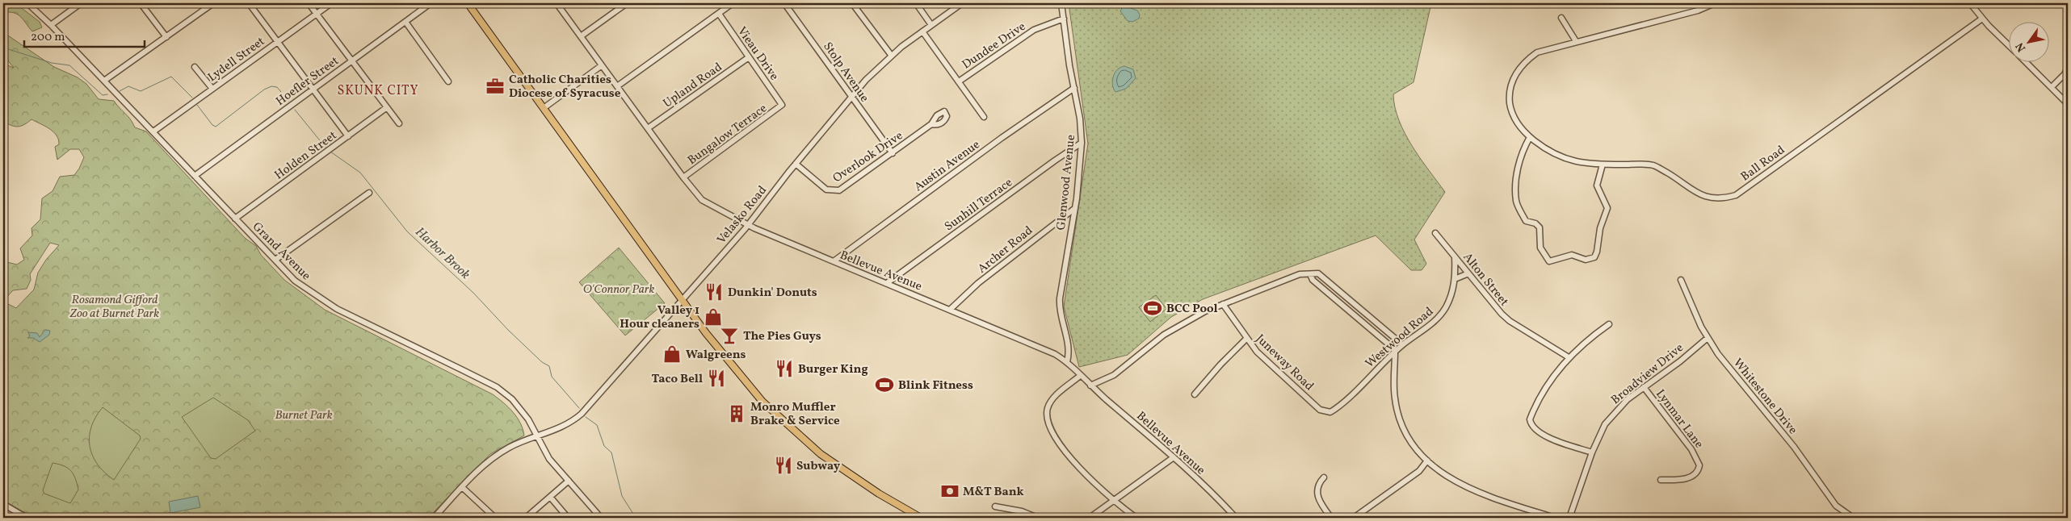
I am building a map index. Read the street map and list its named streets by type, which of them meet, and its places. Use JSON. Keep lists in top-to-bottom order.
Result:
{
  "streets": {
    "street": [
      "Dundee Drive",
      "Vieau Drive",
      "Lydell Street",
      "Stolp Avenue",
      "Hoefler Street",
      "Upland Road",
      "Bungalow Terrace",
      "Holden Street",
      "Overlook Drive",
      "Ball Road",
      "Austin Avenue",
      "Glenwood Avenue",
      "Sunhill Terrace",
      "Velasko Road",
      "Archer Road",
      "Grand Avenue",
      "Bellevue Avenue",
      "Alton Street",
      "Westwood Road",
      "Juneway Road",
      "Broadview Drive",
      "Whitestone Drive",
      "Lynmar Lane"
    ]
  },
  "crossings": [
    ["Dundee Drive", "Glenwood Avenue"],
    ["Vieau Drive", "Upland Road"],
    ["Vieau Drive", "Bungalow Terrace"],
    ["Lydell Street", "Grand Avenue"],
    ["Stolp Avenue", "Overlook Drive"],
    ["Stolp Avenue", "Velasko Road"],
    ["Hoefler Street", "Grand Avenue"],
    ["Upland Road", "Bellevue Avenue"],
    ["Bungalow Terrace", "Bellevue Avenue"],
    ["Holden Street", "Grand Avenue"],
    ["Overlook Drive", "Velasko Road"],
    ["Austin Avenue", "Glenwood Avenue"],
    ["Austin Avenue", "Bellevue Avenue"],
    ["Glenwood Avenue", "Sunhill Terrace"],
    ["Glenwood Avenue", "Archer Road"],
    ["Glenwood Avenue", "Bellevue Avenue"],
    ["Sunhill Terrace", "Bellevue Avenue"],
    ["Velasko Road", "Grand Avenue"],
    ["Velasko Road", "Bellevue Avenue"],
    ["Archer Road", "Bellevue Avenue"],
    ["Alton Street", "Westwood Road"],
    ["Westwood Road", "Juneway Road"],
    ["Broadview Drive", "Whitestone Drive"],
    ["Broadview Drive", "Lynmar Lane"]
  ],
  "districts": ["SKUNK CITY"],
  "water": ["Harbor Brook"],
  "parks": ["O'Connor Park", "Rosamond Gifford Zoo at Burnet Park", "Burnet Park"],
  "places": {
    "office": ["Catholic Charities Diocese of Syracuse"],
    "restaurant": [
      "Dunkin' Donuts",
      "Burger King",
      "Taco Bell",
      "Subway"
    ],
    "sports": ["BCC Pool", "Blink Fitness"],
    "shop": ["Valley 1 Hour cleaners", "Walgreens"],
    "bar": ["The Pies Guys"],
    "building": ["Monro Muffler Brake & Service"],
    "bank": ["M&T Bank"]
  },
  "scale_bar": "200 m",
  "north": "bottom left"
}
